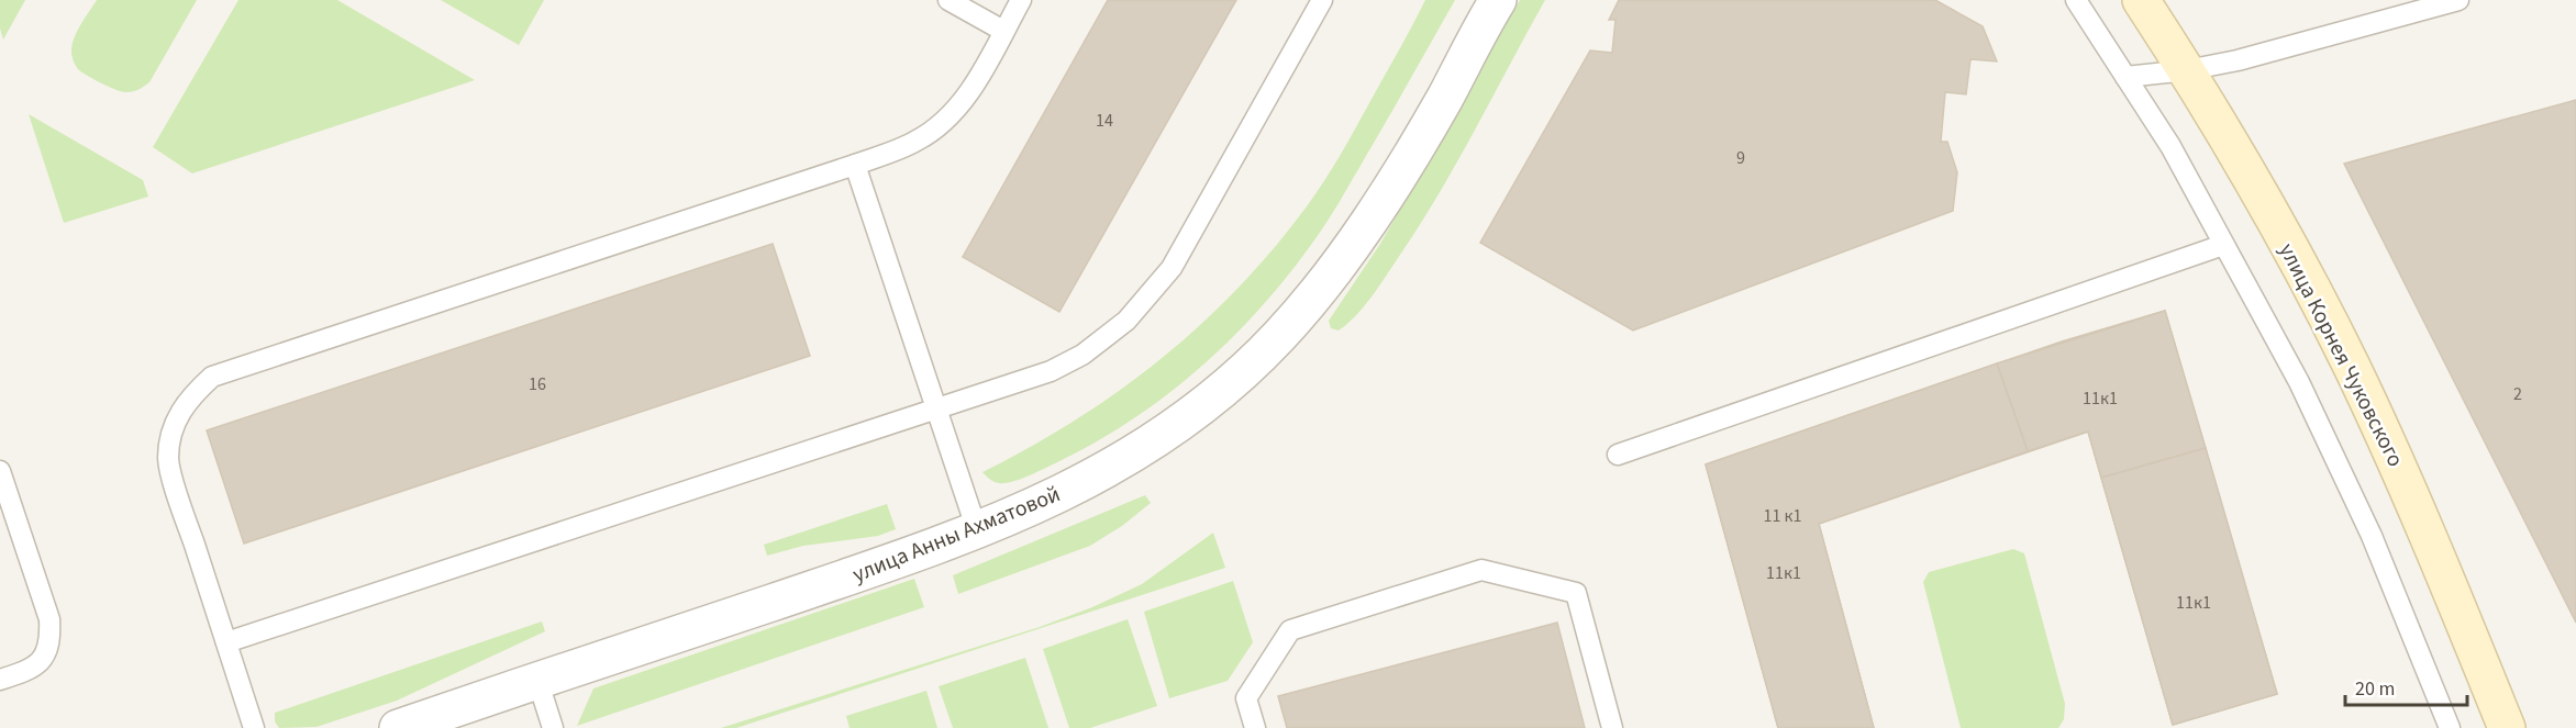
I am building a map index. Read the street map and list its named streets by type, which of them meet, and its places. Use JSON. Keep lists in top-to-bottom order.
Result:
{
  "streets": {
    "street": ["улица Корнея Чуковского", "улица Анны Ахматовой"]
  },
  "house_numbers": [
    "14",
    "9",
    "16",
    "2",
    "11к1",
    "11 к1",
    "11к1",
    "11к1"
  ],
  "scale_bar": "20 m"
}
